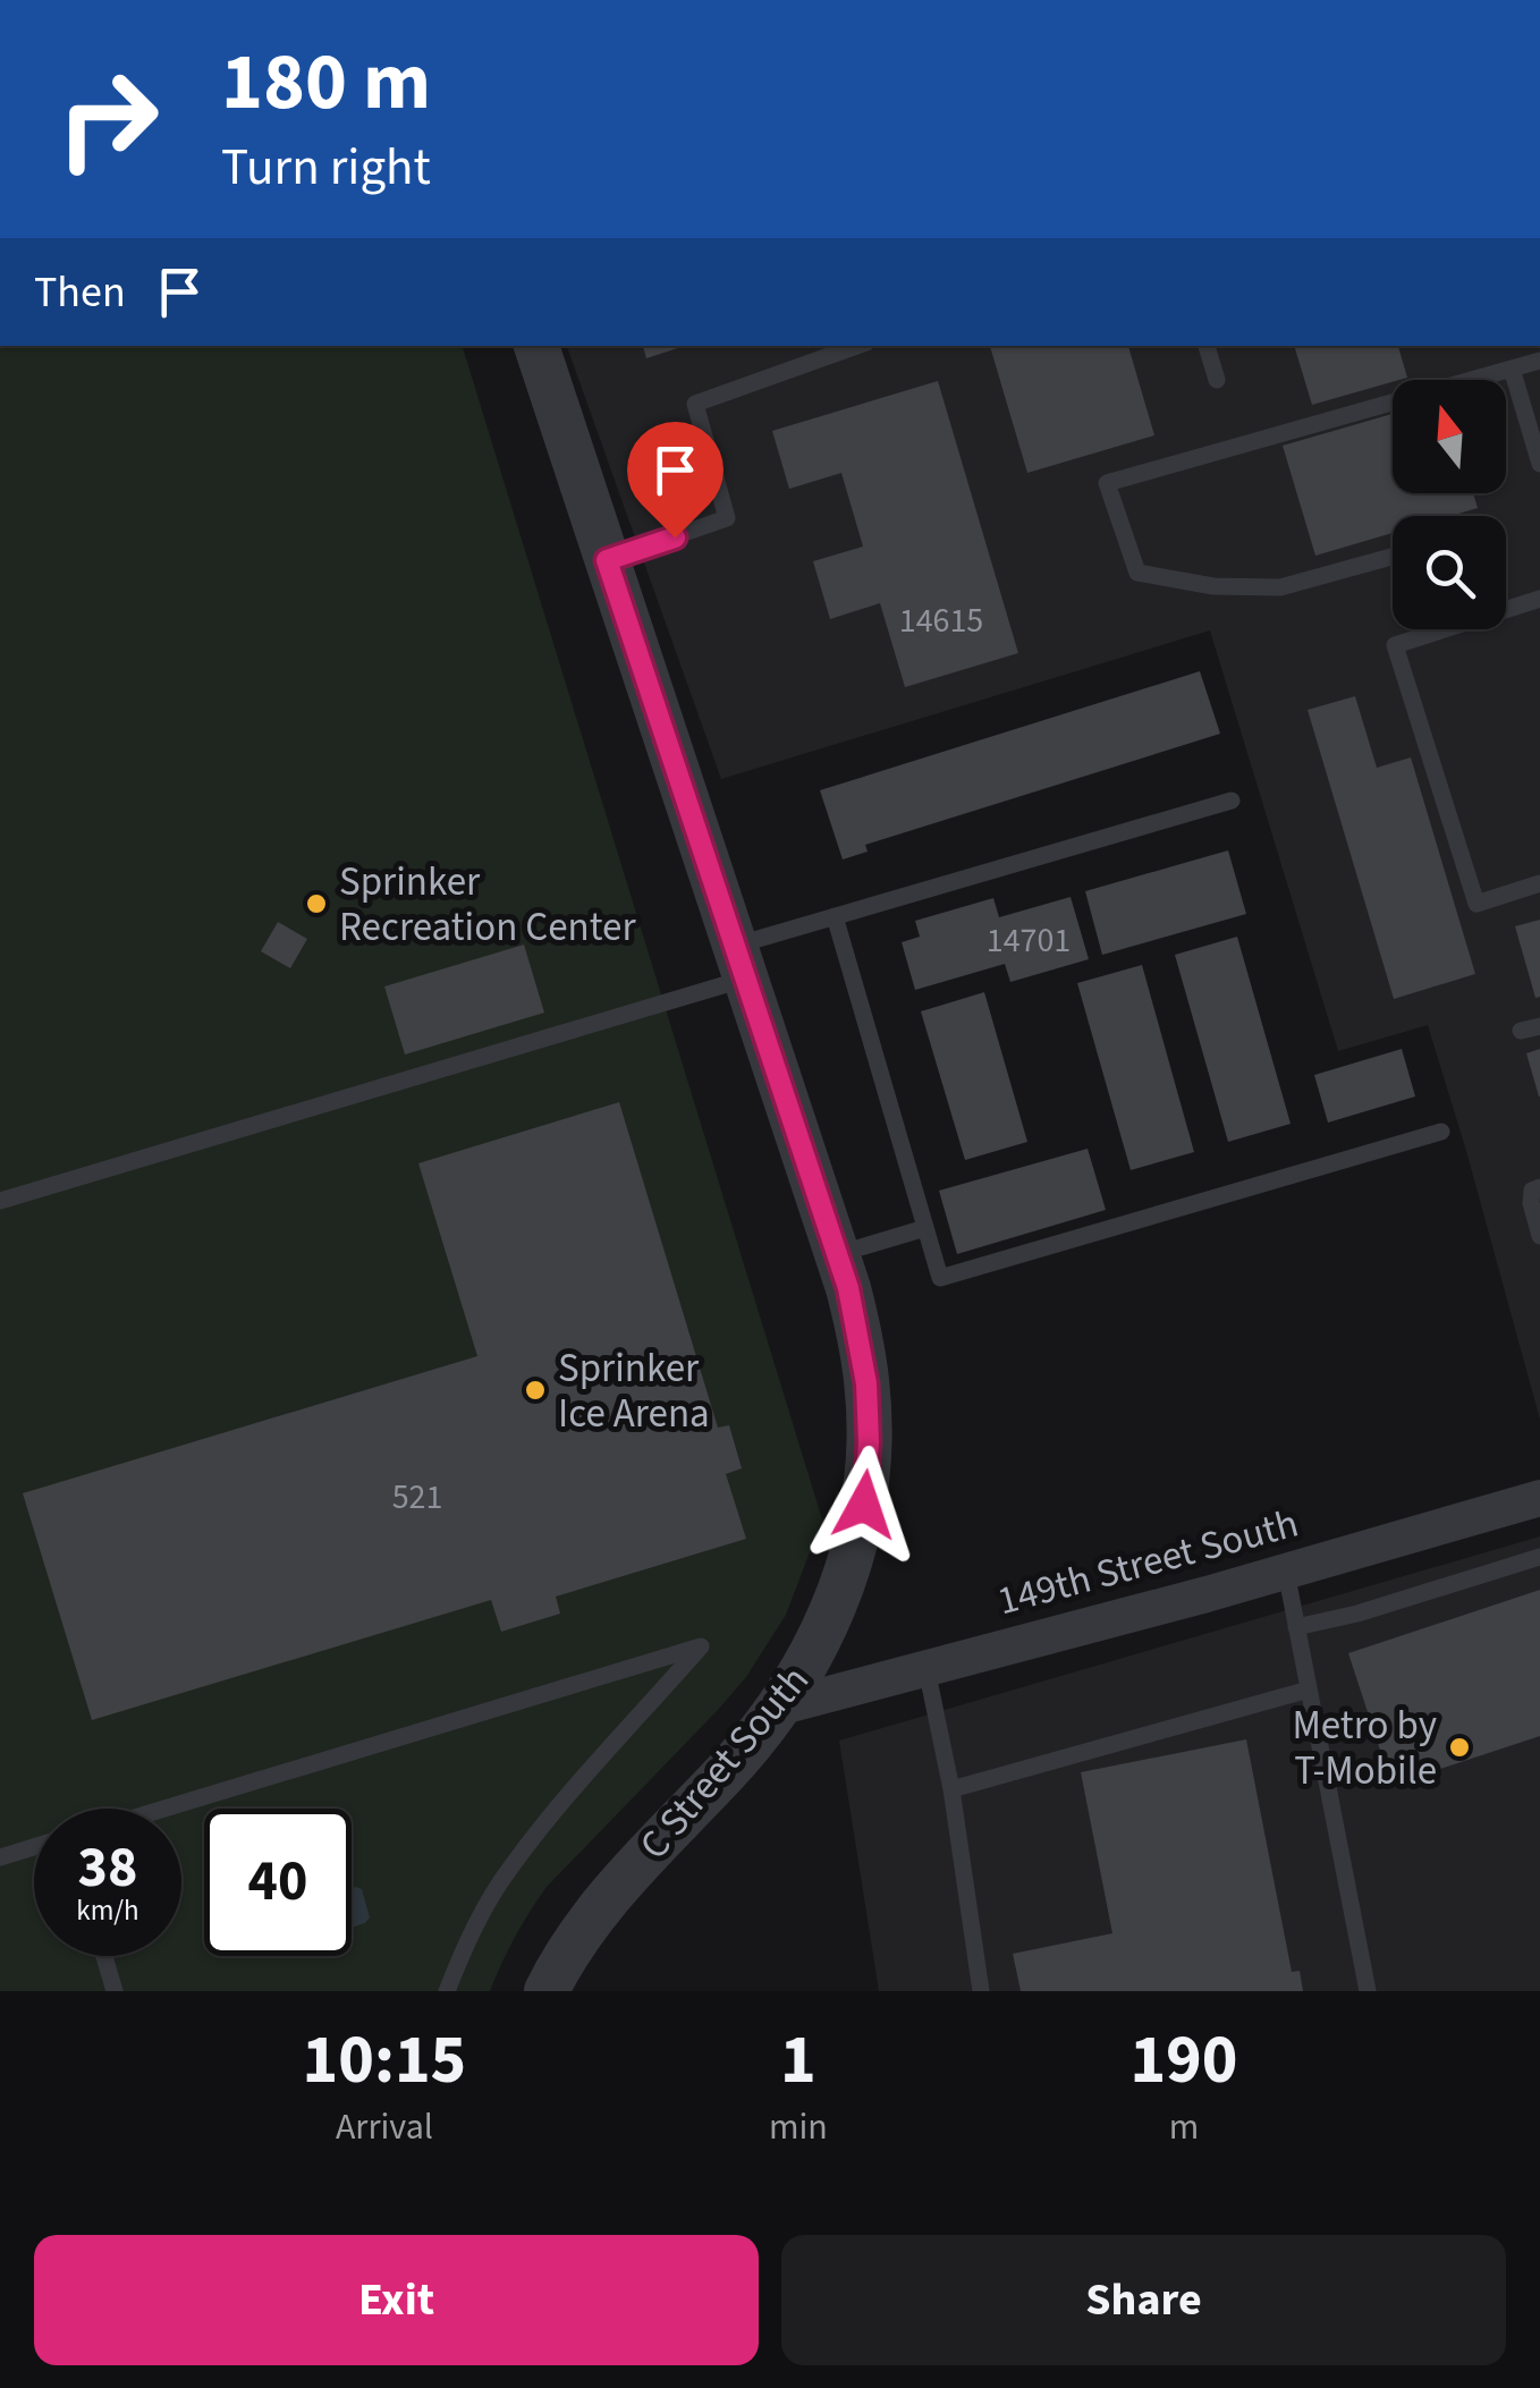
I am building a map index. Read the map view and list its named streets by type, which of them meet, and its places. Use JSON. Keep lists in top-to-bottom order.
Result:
{
  "streets": {
    "street": ["149th Street South", "C Street South"]
  },
  "crossings": [
    ["149th Street South", "C Street South"]
  ],
  "places": ["Sprinker Recreation Center", "Sprinker Ice Arena", "Metro by T-Mobile"],
  "house_numbers": ["14615", "14701", "521"],
  "north": "top",
  "page": {
    "turn": ["180 m", "Turn right"],
    "then": "Then",
    "speed": "38 km/h",
    "limit": "40",
    "eta": [
      "10:15",
      "Arrival",
      "1",
      "min",
      "190",
      "m"
    ],
    "buttons": ["Exit", "Share"]
  }
}
